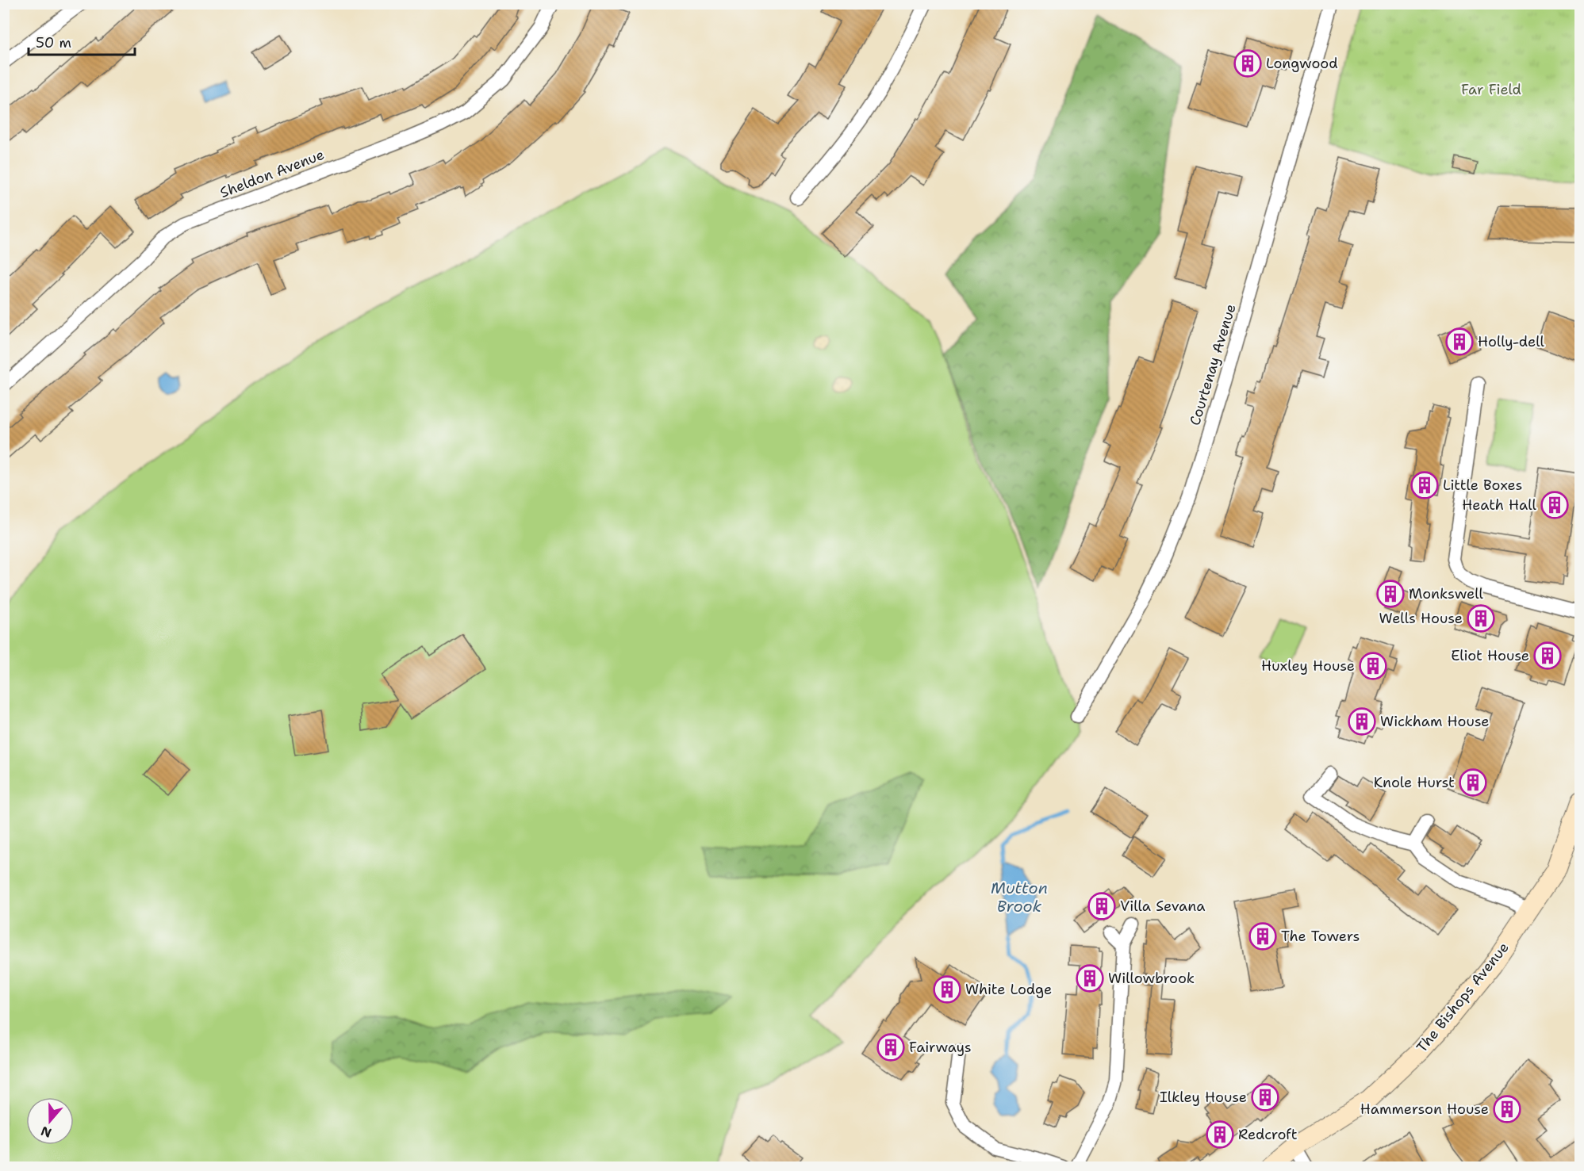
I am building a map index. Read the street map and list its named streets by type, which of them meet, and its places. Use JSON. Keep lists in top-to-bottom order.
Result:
{
  "streets": {
    "street": ["Sheldon Avenue", "Courtenay Avenue", "The Bishops Avenue"]
  },
  "water": ["Mutton Brook"],
  "parks": ["Far Field"],
  "places": {
    "building": [
      "Longwood",
      "Holly-dell",
      "Little Boxes",
      "Heath Hall",
      "Monkswell",
      "Wells House",
      "Eliot House",
      "Huxley House",
      "Wickham House",
      "Knole Hurst",
      "Villa Sevana",
      "The Towers",
      "Willowbrook",
      "White Lodge",
      "Fairways",
      "Ilkley House",
      "Hammerson House",
      "Redcroft"
    ]
  },
  "scale_bar": "50 m",
  "north": "bottom"
}
